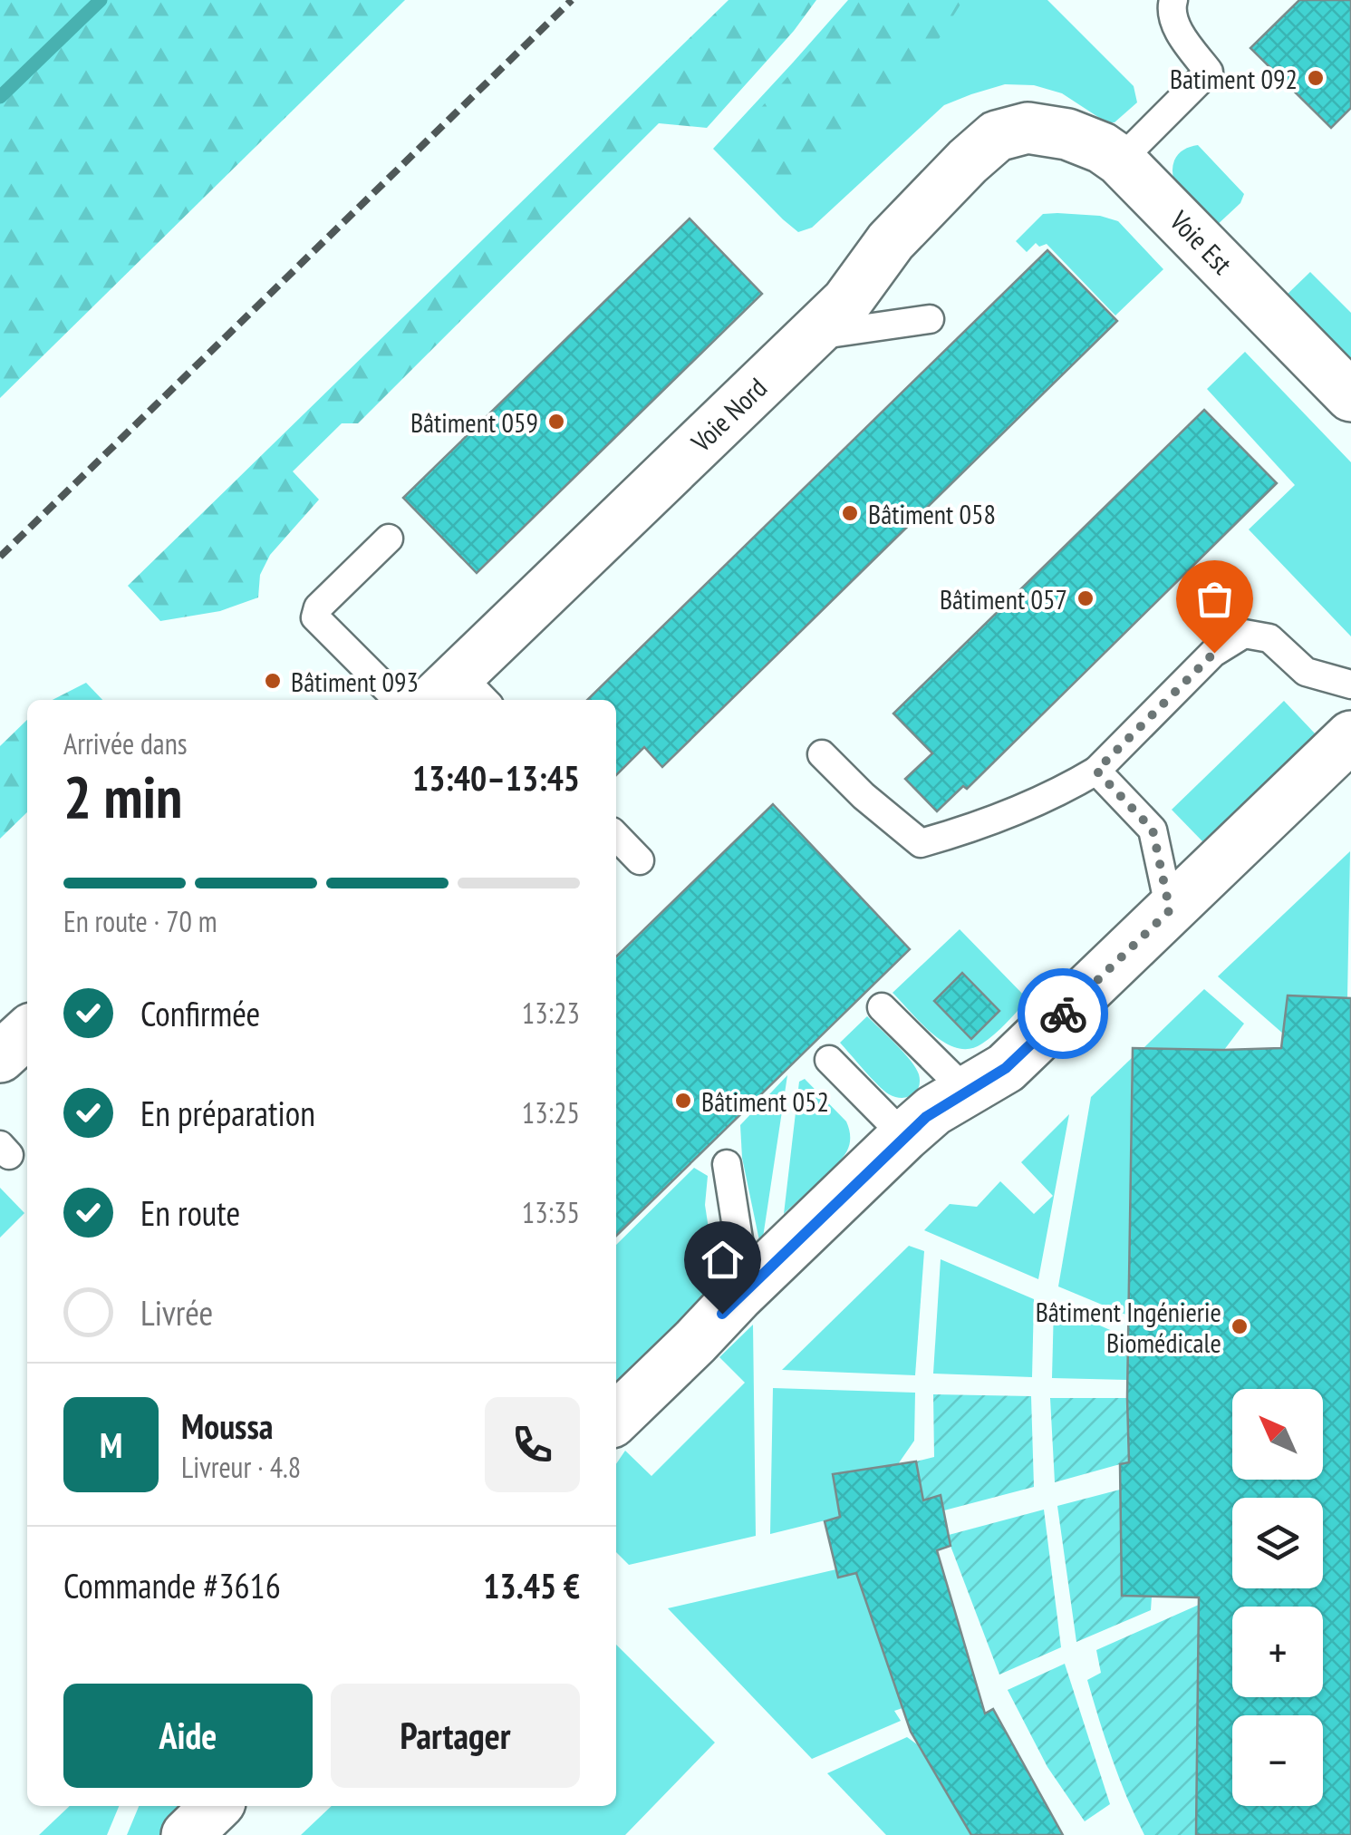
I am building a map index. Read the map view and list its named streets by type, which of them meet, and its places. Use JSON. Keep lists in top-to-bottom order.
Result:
{
  "streets": {
    "street": ["Voie Est", "Voie Nord"]
  },
  "crossings": [
    ["Voie Est", "Voie Nord"]
  ],
  "places": [
    "Batiment 092",
    "Bâtiment 059",
    "Bâtiment 058",
    "Bâtiment 057",
    "Bâtiment 093",
    "Bâtiment 052",
    "Bâtiment Ingénierie Biomédicale"
  ],
  "north": "top left",
  "page": {
    "heading": ["2 min", "Arrivée dans", "13:40–13:45"],
    "panel": [
      "Moussa",
      "Livreur · 4.8",
      "Commande #3616",
      "13.45 €"
    ],
    "bar": "En route · 70 m",
    "list": [
      ["Confirmée", "13:23"],
      ["En préparation", "13:25"],
      ["En route", "13:35"],
      "Livrée"
    ],
    "map_buttons": ["+", "−"],
    "round": "M",
    "buttons": ["Aide", "Partager"]
  }
}
